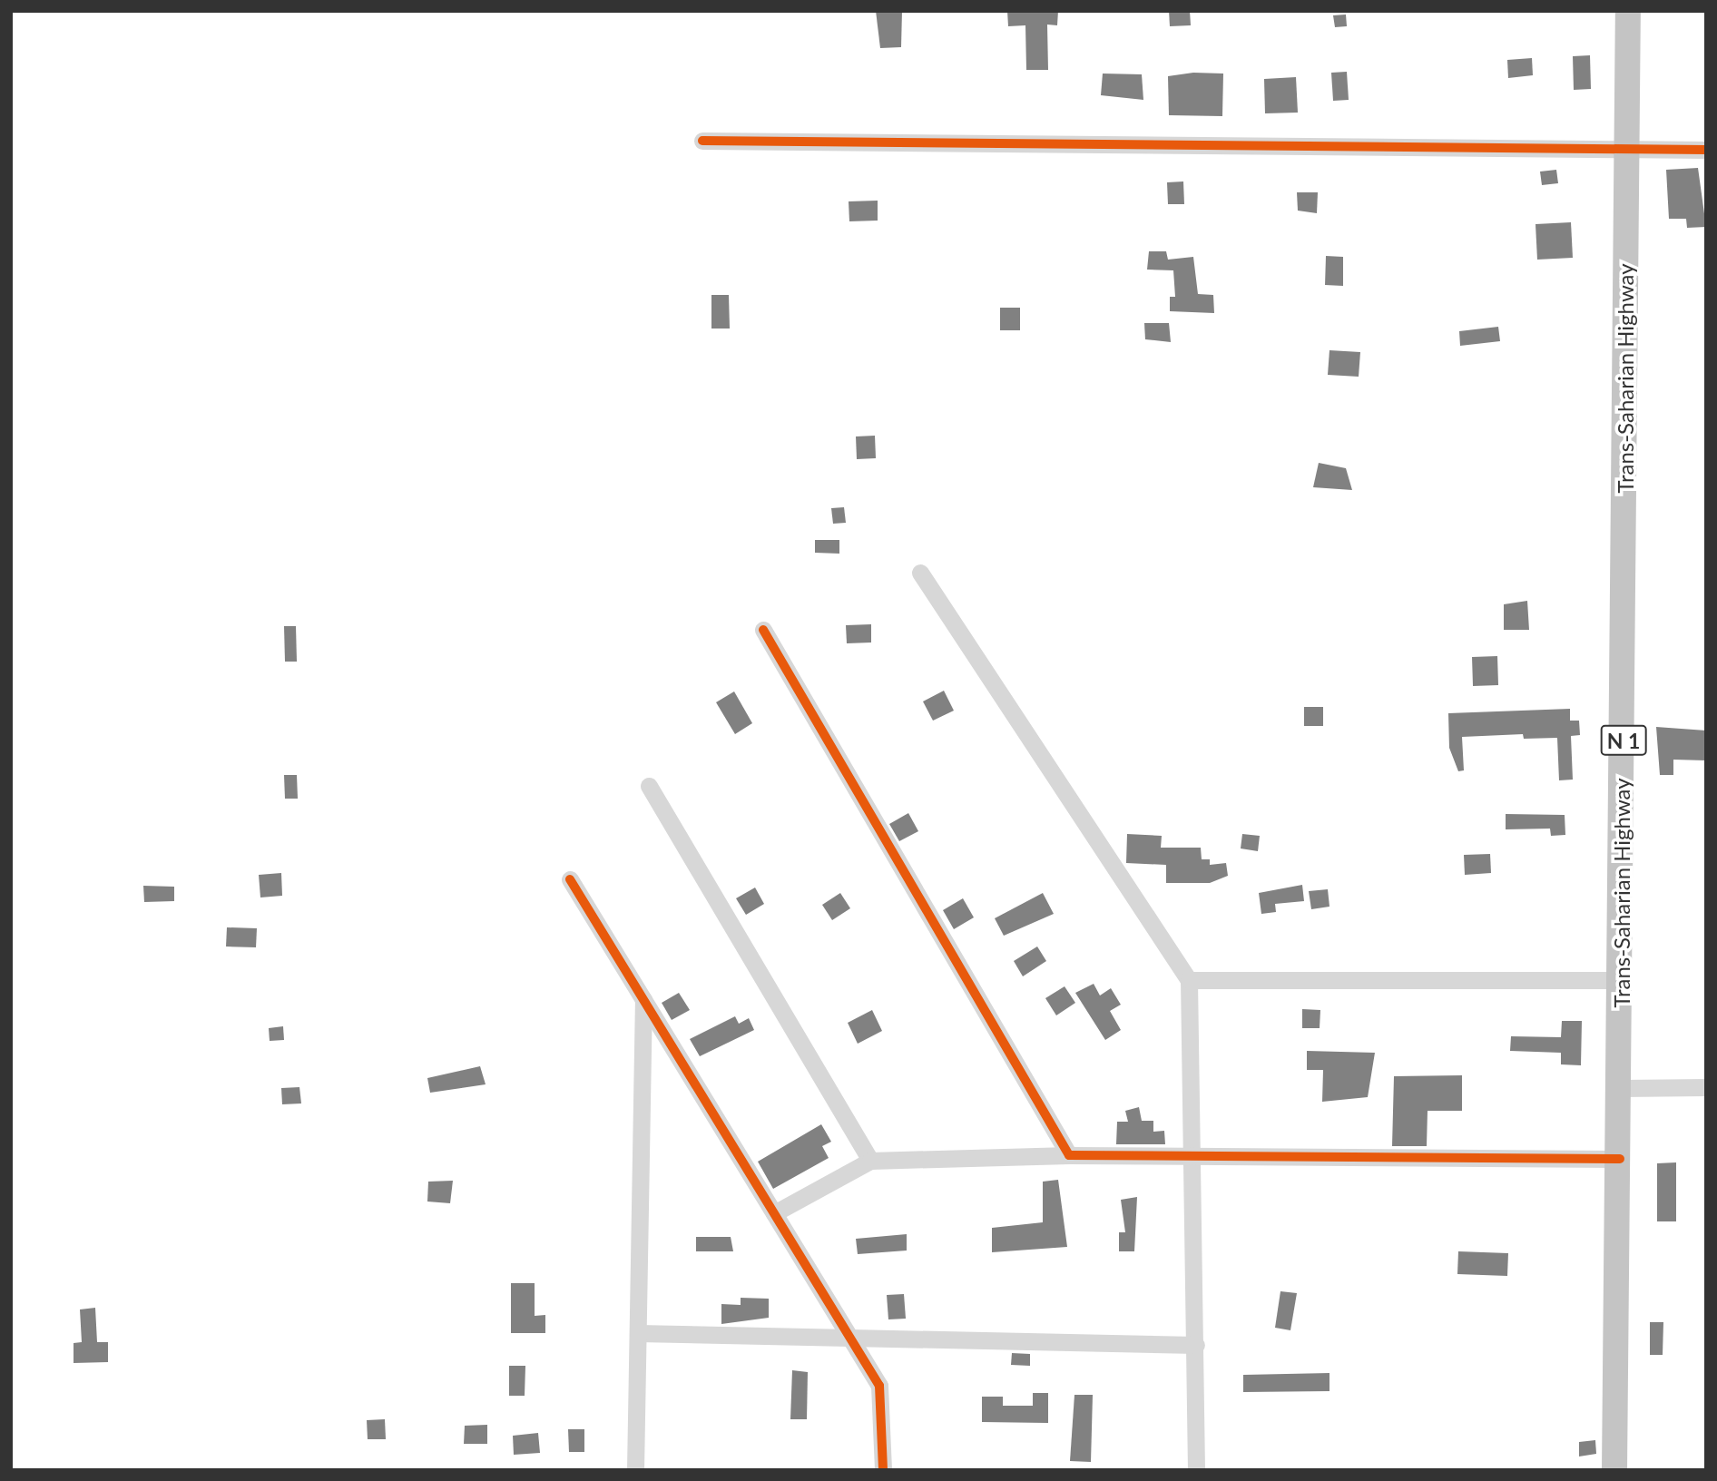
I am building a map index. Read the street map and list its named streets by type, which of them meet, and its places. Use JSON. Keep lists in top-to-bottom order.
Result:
{
  "streets": {
    "highway": ["Trans-Saharian Highway", "N 1"]
  }
}
